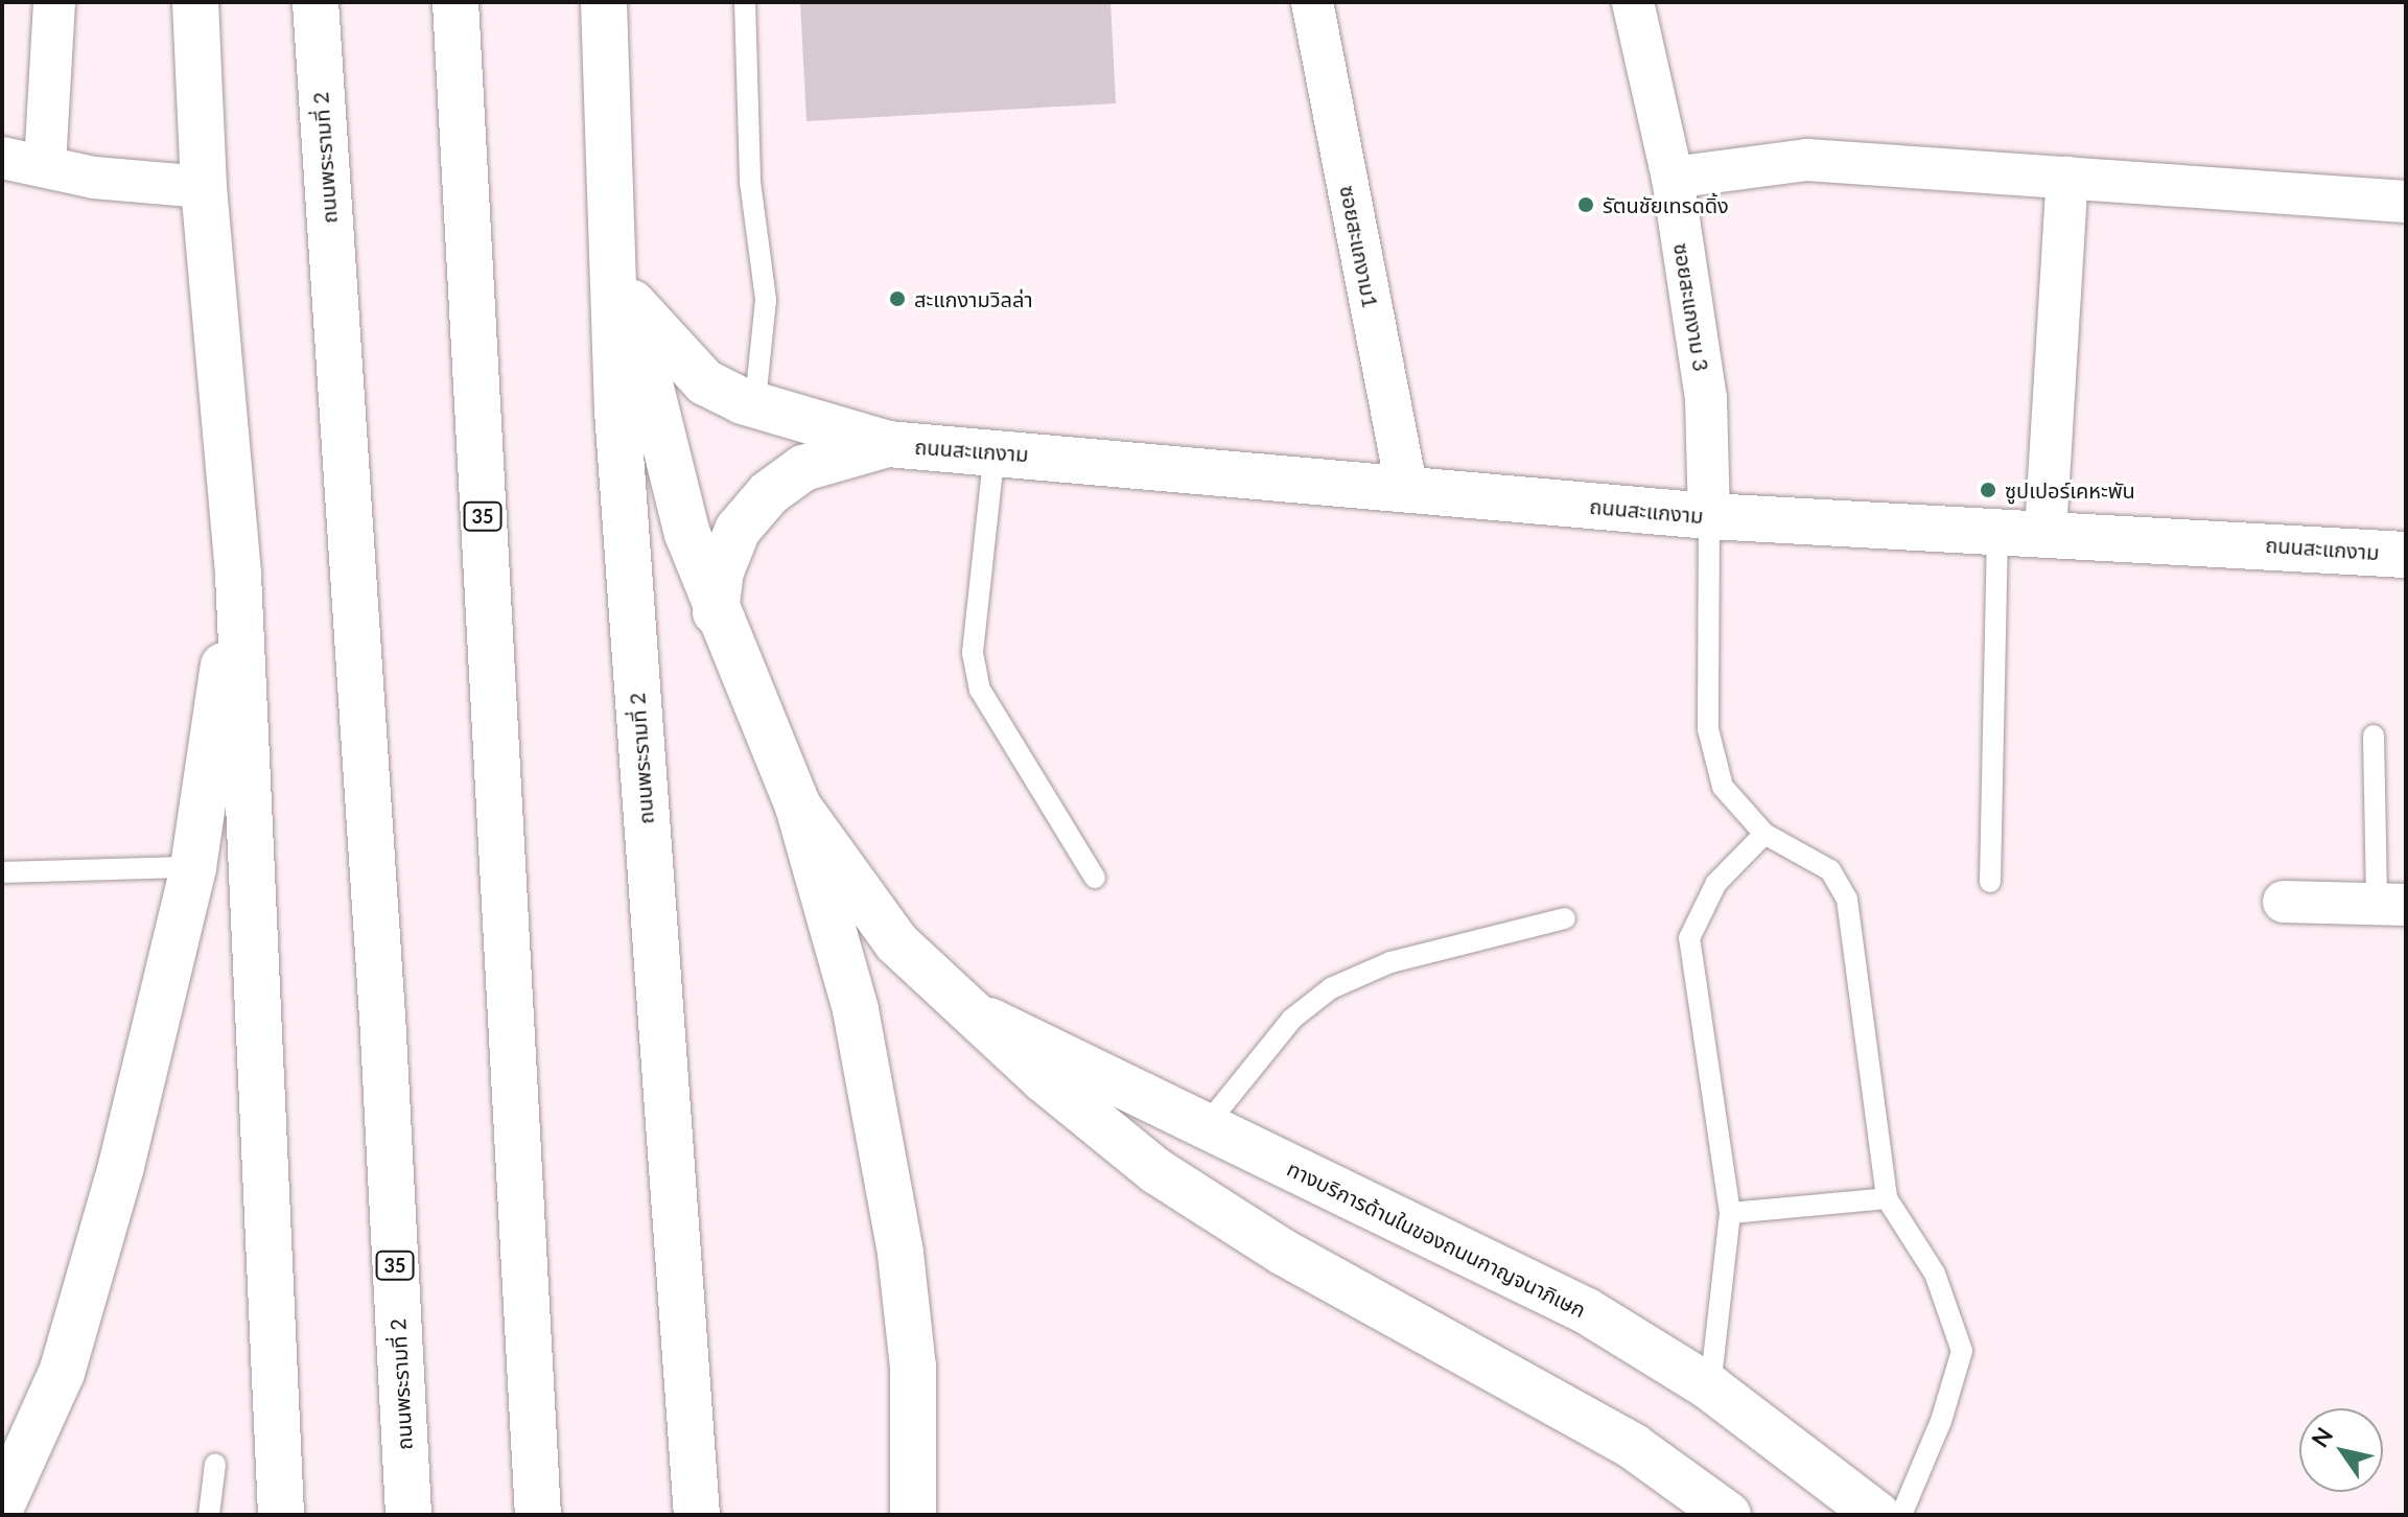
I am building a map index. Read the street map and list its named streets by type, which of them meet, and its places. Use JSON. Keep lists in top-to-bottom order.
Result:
{
  "streets": {
    "main road": [
      "ถนนพระรามที่ 2",
      "ถนนสะแกงาม",
      "35",
      "ทางบริการด้านในของถนนกาญจนาภิเษก"
    ],
    "street": ["ซอยสะแกงาม1", "ซอยสะแกงาม 3"]
  },
  "crossings": [
    ["ซอยสะแกงาม1", "ถนนสะแกงาม"],
    ["ซอยสะแกงาม 3", "ถนนสะแกงาม"]
  ],
  "places": ["รัตนชัยเทรดดิ้ง", "สะแกงามวิลล่า", "ซูปเปอร์เคหะพัน"],
  "north": "top left"
}
